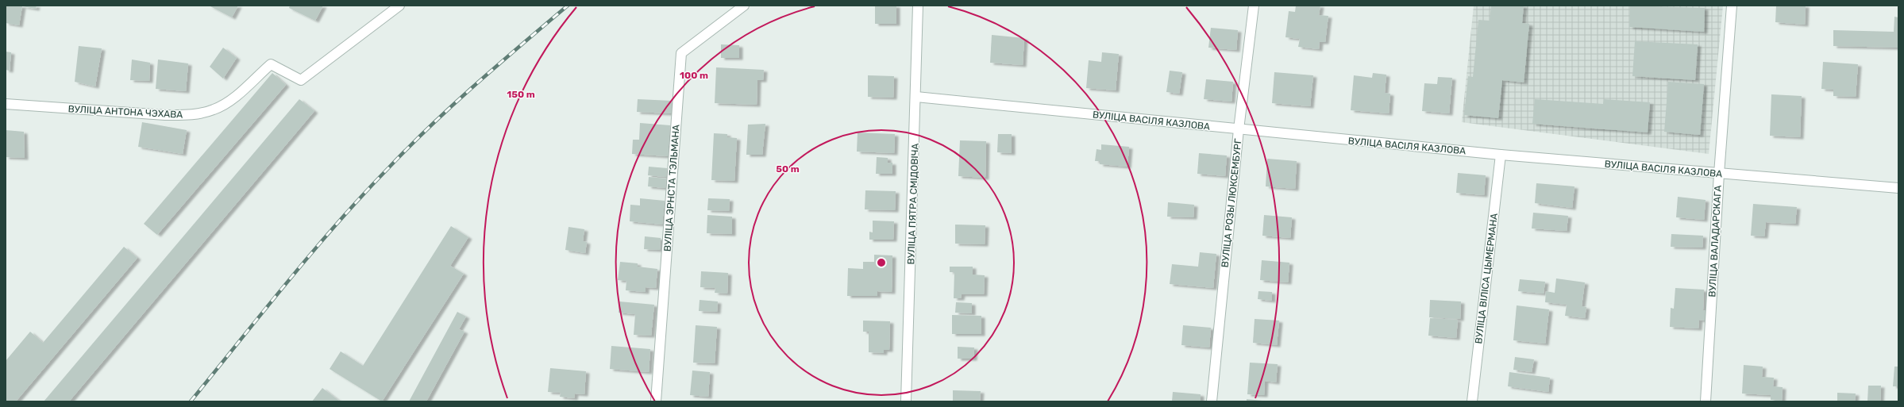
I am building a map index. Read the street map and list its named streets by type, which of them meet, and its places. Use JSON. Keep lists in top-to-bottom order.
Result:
{
  "streets": {
    "street": [
      "ВУЛІЦА АНТОНА ЧЭХАВА",
      "ВУЛІЦА ВАСІЛЯ КАЗЛОВА",
      "ВУЛІЦА ЭРНСТА ТЭЛЬМАНА",
      "ВУЛІЦА РОЗЫ ЛЮКСЕМБУРГ",
      "ВУЛІЦА ПЯТРА СМІДОВІЧА",
      "ВУЛІЦА ВАЛАДАРСКАГА",
      "ВУЛІЦА ВІЛІСА ЦЫМЕРМАНА"
    ]
  },
  "crossings": [
    ["ВУЛІЦА ВАСІЛЯ КАЗЛОВА", "ВУЛІЦА РОЗЫ ЛЮКСЕМБУРГ"],
    ["ВУЛІЦА ВАСІЛЯ КАЗЛОВА", "ВУЛІЦА ПЯТРА СМІДОВІЧА"],
    ["ВУЛІЦА ВАСІЛЯ КАЗЛОВА", "ВУЛІЦА ВАЛАДАРСКАГА"],
    ["ВУЛІЦА ВАСІЛЯ КАЗЛОВА", "ВУЛІЦА ВІЛІСА ЦЫМЕРМАНА"]
  ],
  "rings": ["100 m", "150 m", "50 m"]
}
